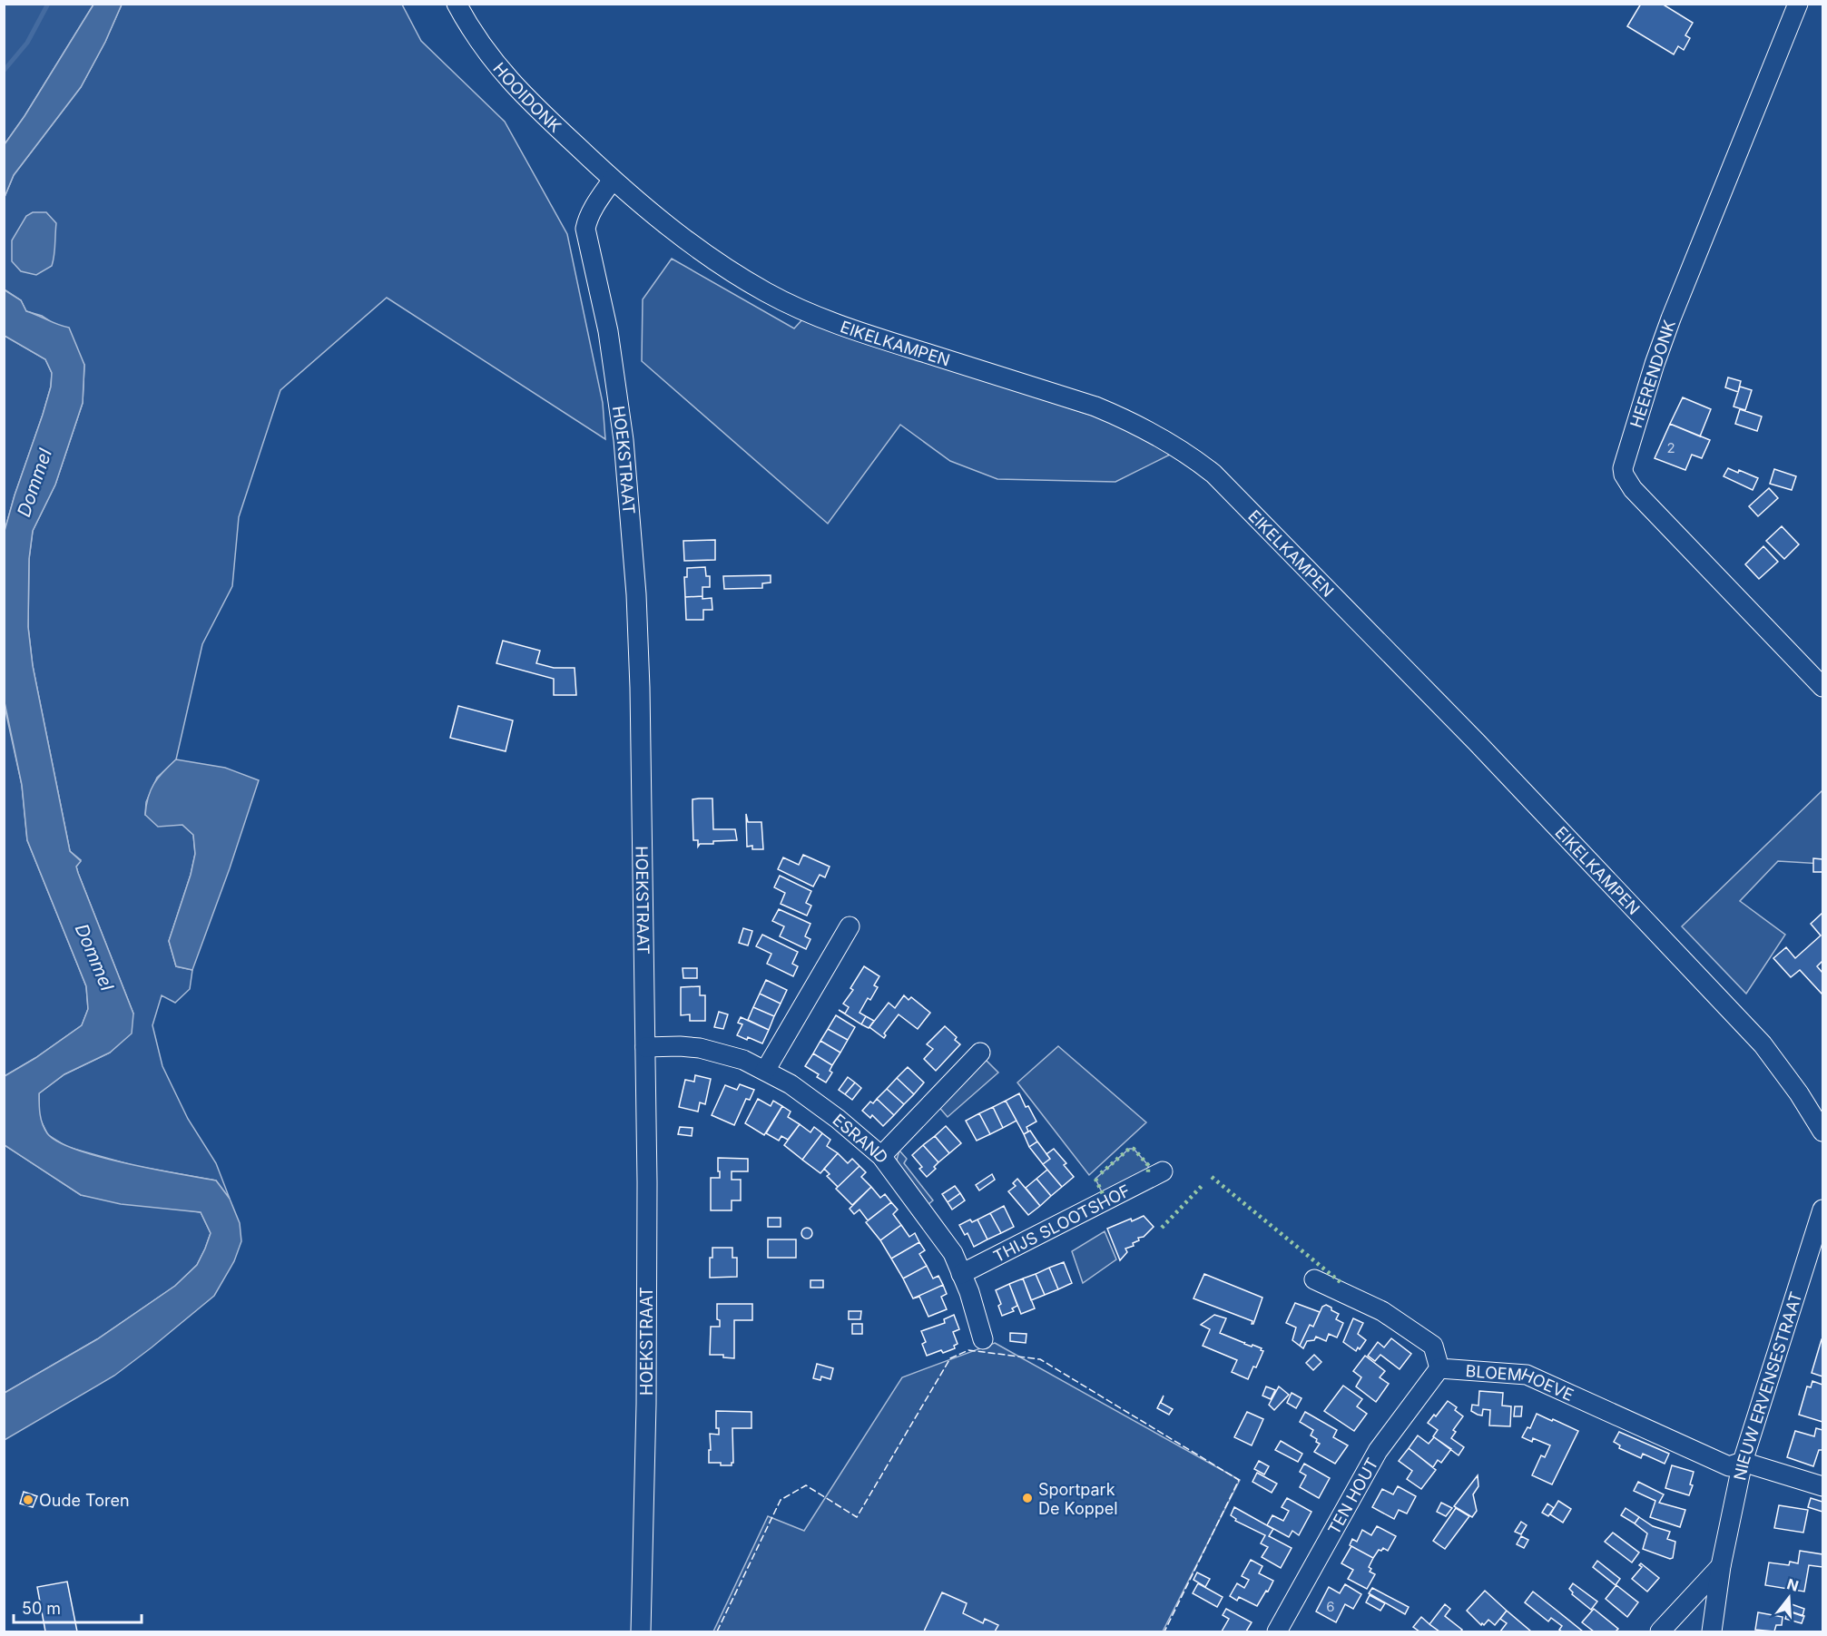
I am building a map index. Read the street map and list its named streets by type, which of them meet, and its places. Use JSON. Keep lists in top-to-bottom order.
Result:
{
  "streets": {
    "street": [
      "HOOIDONK",
      "EIKELKAMPEN",
      "HEERENDONK",
      "HOEKSTRAAT",
      "ESRAND",
      "THIJS SLOOTSHOF",
      "BLOEMHOEVE",
      "NIEUW ERVENSESTRAAT",
      "TEN HOUT"
    ]
  },
  "crossings": [
    ["HOOIDONK", "EIKELKAMPEN"],
    ["HOOIDONK", "HOEKSTRAAT"],
    ["EIKELKAMPEN", "HOEKSTRAAT"],
    ["HOEKSTRAAT", "ESRAND"],
    ["ESRAND", "THIJS SLOOTSHOF"],
    ["BLOEMHOEVE", "NIEUW ERVENSESTRAAT"],
    ["BLOEMHOEVE", "TEN HOUT"]
  ],
  "water": ["Dommel"],
  "places": ["Sportpark De Koppel", "Oude Toren"],
  "house_numbers": ["2", "6"],
  "scale_bar": "50 m",
  "north": "top"
}
